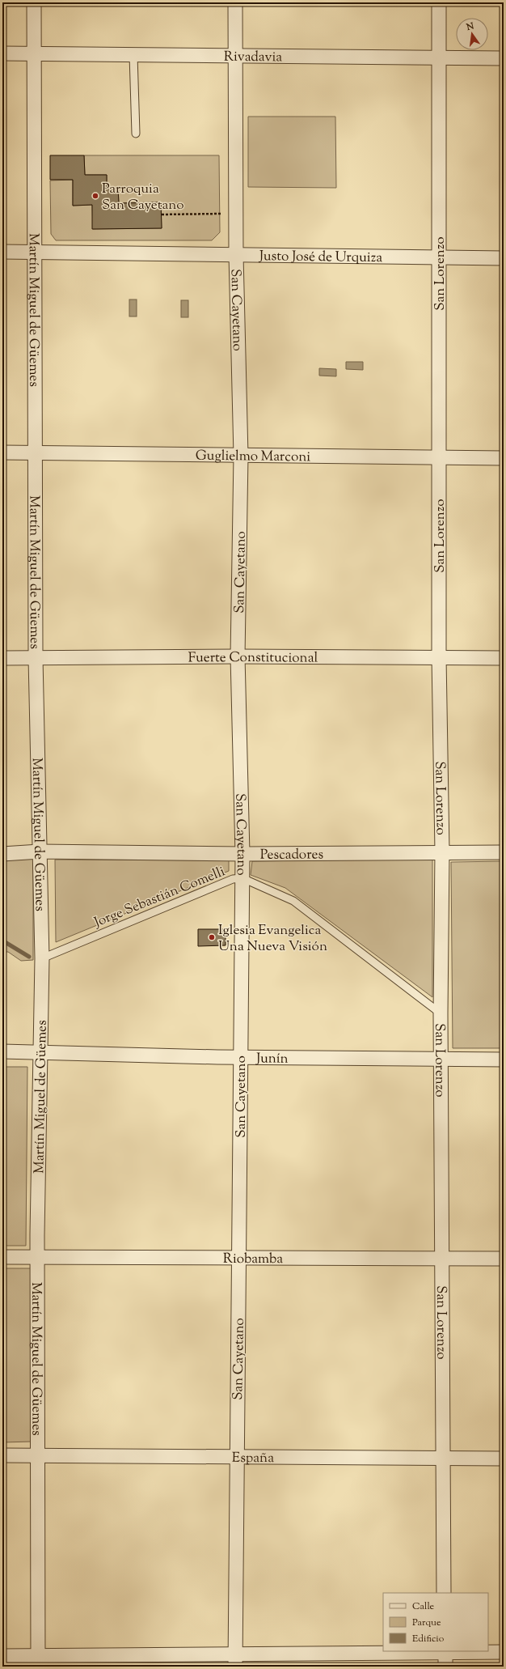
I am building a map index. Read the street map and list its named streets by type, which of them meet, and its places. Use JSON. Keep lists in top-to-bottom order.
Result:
{
  "streets": {
    "street": [
      "Rivadavia",
      "Justo José de Urquiza",
      "San Lorenzo",
      "Martín Miguel de Güemes",
      "San Cayetano",
      "Guglielmo Marconi",
      "Fuerte Constitucional",
      "Pescadores",
      "Junín",
      "Riobamba",
      "España"
    ],
    "lane": ["Jorge Sebastián Comelli"]
  },
  "crossings": [
    ["Rivadavia", "San Lorenzo"],
    ["Rivadavia", "Martín Miguel de Güemes"],
    ["Rivadavia", "San Cayetano"],
    ["Justo José de Urquiza", "San Lorenzo"],
    ["Justo José de Urquiza", "Martín Miguel de Güemes"],
    ["Justo José de Urquiza", "San Cayetano"],
    ["San Lorenzo", "Guglielmo Marconi"],
    ["San Lorenzo", "Fuerte Constitucional"],
    ["San Lorenzo", "Pescadores"],
    ["San Lorenzo", "Jorge Sebastián Comelli"],
    ["San Lorenzo", "Junín"],
    ["San Lorenzo", "Riobamba"],
    ["San Lorenzo", "España"],
    ["Martín Miguel de Güemes", "Guglielmo Marconi"],
    ["Martín Miguel de Güemes", "Fuerte Constitucional"],
    ["Martín Miguel de Güemes", "Pescadores"],
    ["Martín Miguel de Güemes", "Jorge Sebastián Comelli"],
    ["Martín Miguel de Güemes", "Junín"],
    ["Martín Miguel de Güemes", "Riobamba"],
    ["Martín Miguel de Güemes", "España"],
    ["San Cayetano", "Guglielmo Marconi"],
    ["San Cayetano", "Fuerte Constitucional"],
    ["San Cayetano", "Pescadores"],
    ["San Cayetano", "Jorge Sebastián Comelli"],
    ["San Cayetano", "Junín"],
    ["San Cayetano", "Riobamba"],
    ["San Cayetano", "España"]
  ],
  "places": ["Parroquia San Cayetano", "Iglesia Evangelica Una Nueva Visión"],
  "legend": ["Calle", "Parque", "Edificio"],
  "north": "top"
}
